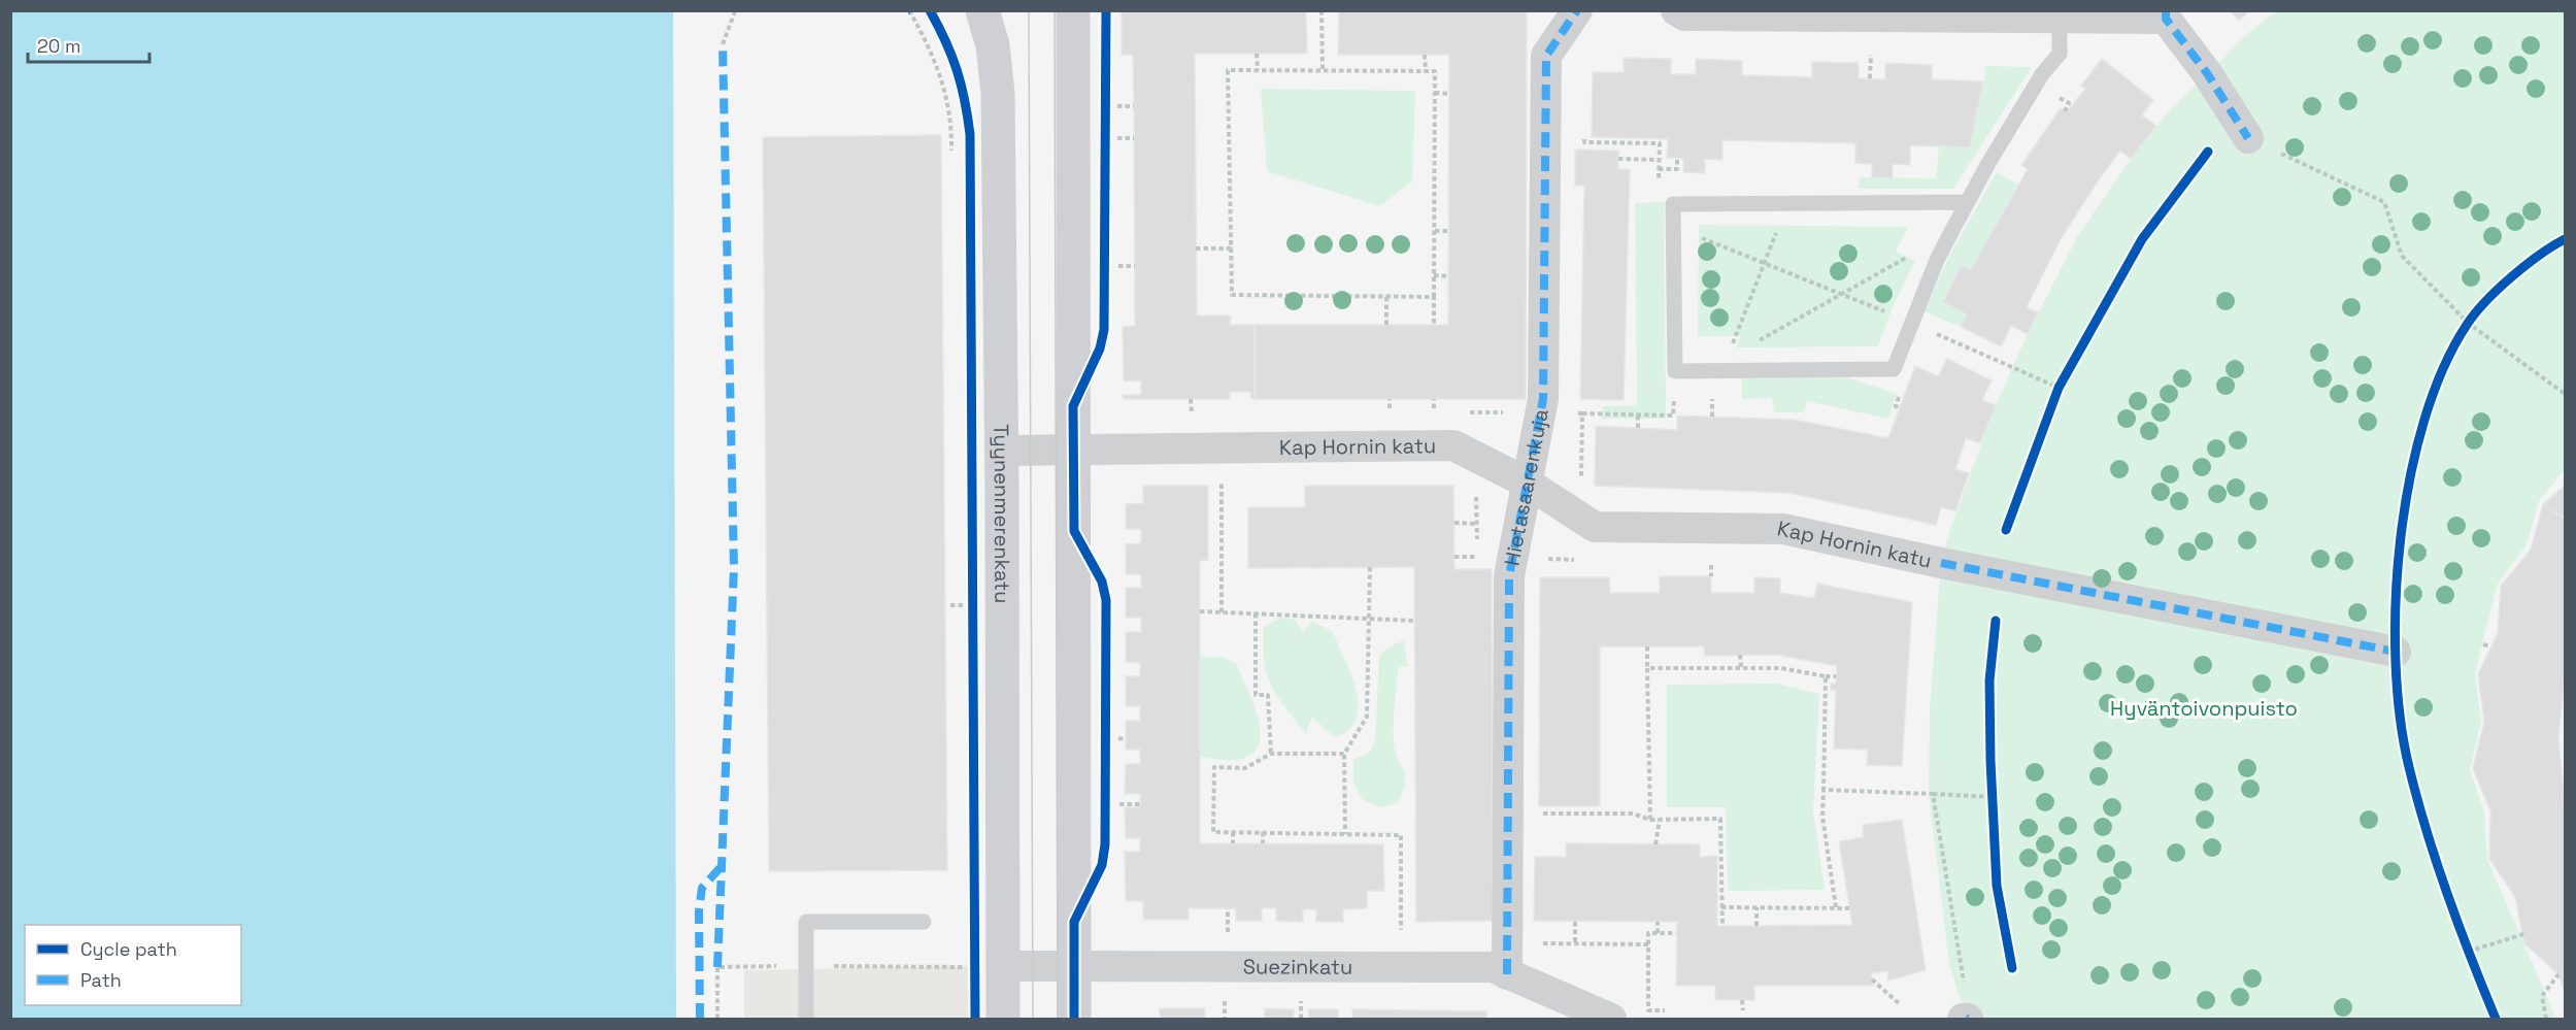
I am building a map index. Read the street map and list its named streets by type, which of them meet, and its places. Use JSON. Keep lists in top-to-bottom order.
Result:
{
  "streets": {
    "main road": ["Tyynenmerenkatu"],
    "street": ["Kap Hornin katu", "Hietasaarenkuja", "Suezinkatu"]
  },
  "crossings": [
    ["Kap Hornin katu", "Hietasaarenkuja"],
    ["Kap Hornin katu", "Tyynenmerenkatu"],
    ["Hietasaarenkuja", "Suezinkatu"],
    ["Tyynenmerenkatu", "Suezinkatu"]
  ],
  "parks": ["Hyväntoivonpuisto"],
  "legend": ["Cycle path", "Path"],
  "scale_bar": "20 m"
}
